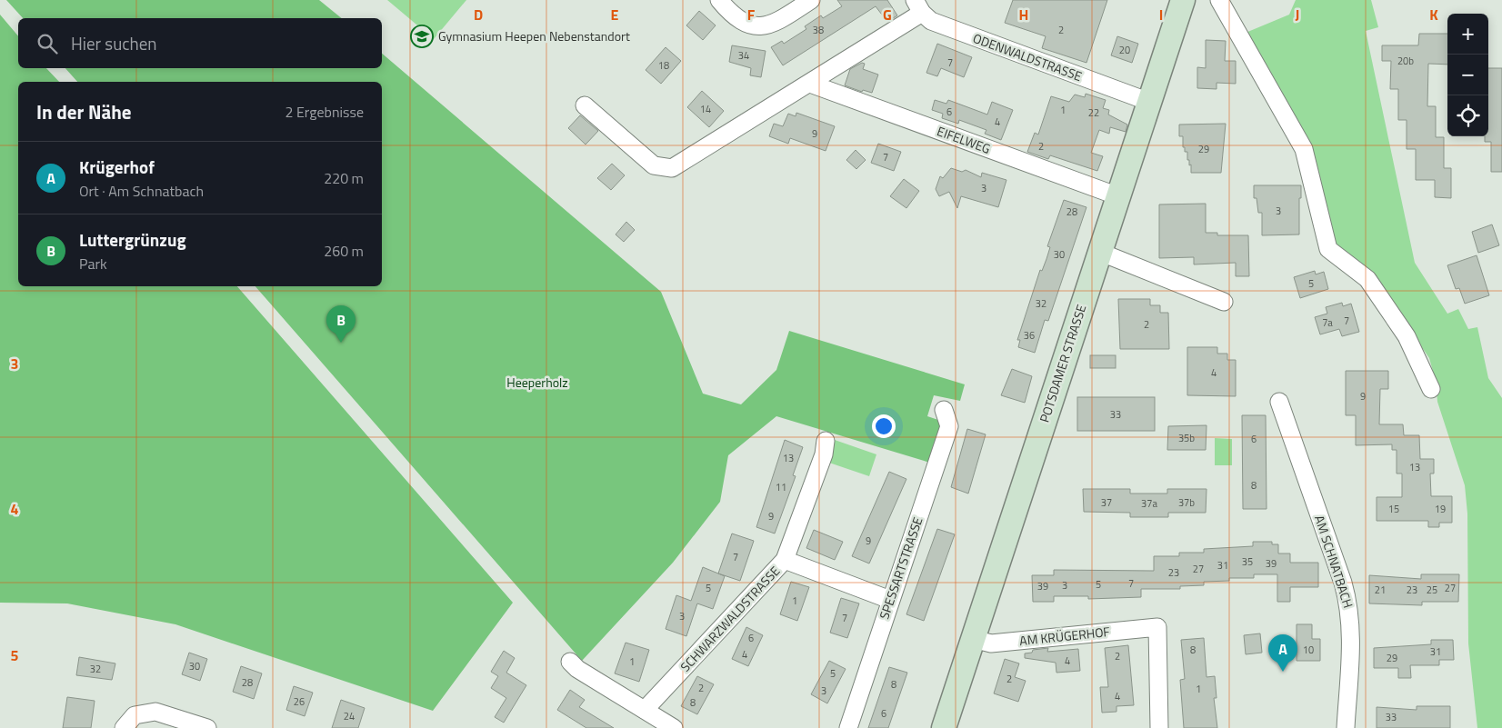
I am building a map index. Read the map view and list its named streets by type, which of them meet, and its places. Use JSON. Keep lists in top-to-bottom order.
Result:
{
  "streets": {
    "street": [
      "ODENWALDSTRASSE",
      "EIFELWEG",
      "POTSDAMER STRASSE",
      "AM SCHNATBACH",
      "SPESSARTSTRASSE",
      "SCHWARZWALDSTRASSE",
      "AM KRÜGERHOF"
    ]
  },
  "crossings": [
    ["ODENWALDSTRASSE", "POTSDAMER STRASSE"],
    ["EIFELWEG", "POTSDAMER STRASSE"],
    ["POTSDAMER STRASSE", "AM KRÜGERHOF"]
  ],
  "parks": ["Heeperholz"],
  "places": {
    "school or university": ["Gymnasium Heepen Nebenstandort"]
  },
  "house_numbers": [
    "38",
    "2",
    "20",
    "34",
    "20b",
    "7",
    "18",
    "14",
    "1",
    "6",
    "22",
    "4",
    "9",
    "2",
    "29",
    "7",
    "3",
    "3",
    "28",
    "30",
    "5",
    "32",
    "7",
    "7a",
    "2",
    "36",
    "4",
    "9",
    "33",
    "35b",
    "6",
    "13",
    "13",
    "8",
    "11",
    "37",
    "37b",
    "37a",
    "15",
    "19",
    "9",
    "9",
    "7",
    "35",
    "39",
    "31",
    "27",
    "23",
    "7",
    "5",
    "3",
    "39",
    "5",
    "27",
    "21",
    "23",
    "25",
    "1",
    "3",
    "7",
    "6",
    "8",
    "10",
    "31",
    "4",
    "2",
    "29",
    "4",
    "1",
    "30",
    "32",
    "5",
    "2",
    "28",
    "8",
    "2",
    "1",
    "3",
    "4",
    "26",
    "8",
    "6",
    "24",
    "33"
  ],
  "page": {
    "map_buttons": ["+", "−"],
    "search": "Hier suchen",
    "heading": ["In der Nähe", "2 Ergebnisse"],
    "list": [
      {
        "mark": "A",
        "name": "Krügerhof",
        "note": "Ort · Am Schnatbach",
        "value": "220 m"
      },
      {
        "mark": "B",
        "name": "Luttergrünzug",
        "note": "Park",
        "value": "260 m"
      }
    ],
    "pins": ["B", "A"]
  },
  "grid": {
    "columns": [
      "D",
      "E",
      "F",
      "G",
      "H",
      "I",
      "J",
      "K"
    ],
    "rows": ["3", "4", "5"]
  }
}
